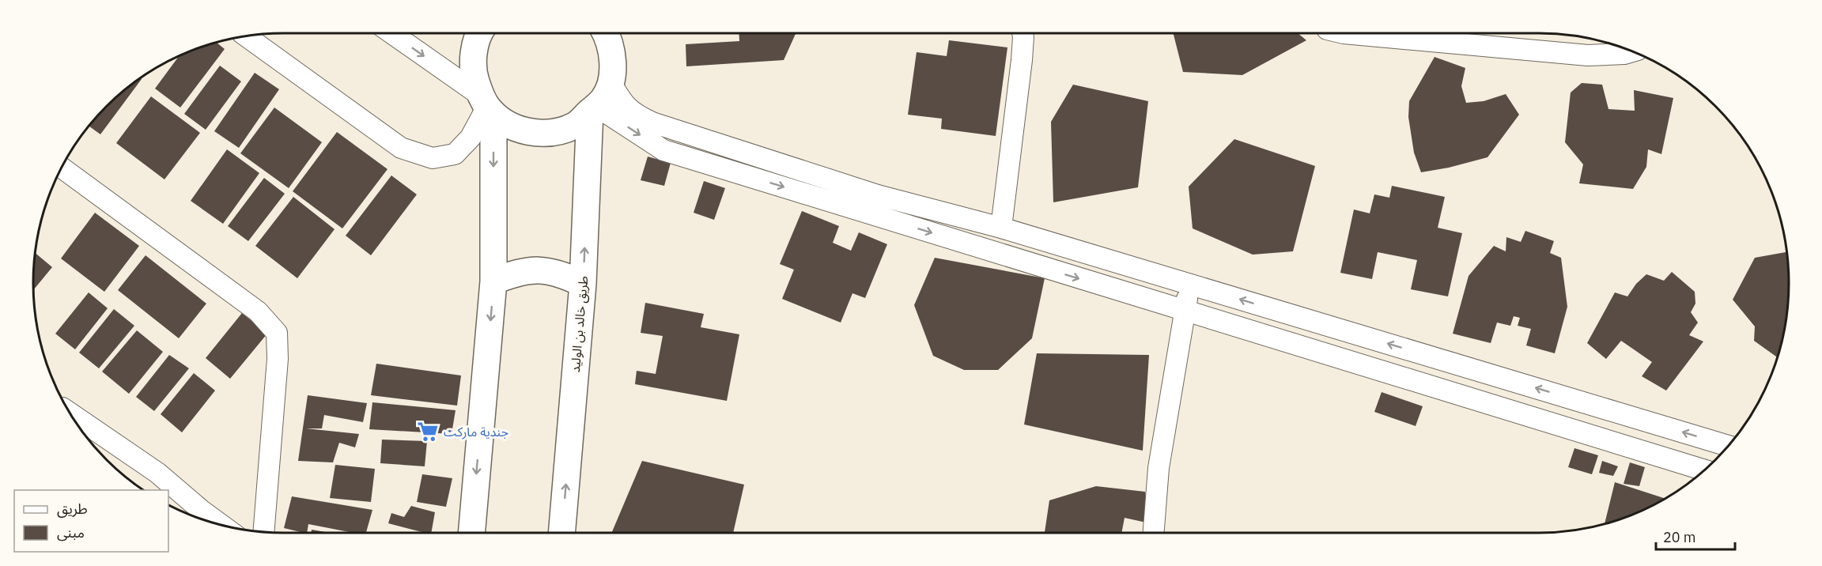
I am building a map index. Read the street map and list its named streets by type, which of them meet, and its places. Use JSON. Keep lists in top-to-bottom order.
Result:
{
  "streets": {
    "street": ["طريق خالد بن الوليد"]
  },
  "places": {
    "supermarket": ["جندية ماركت"]
  },
  "legend": ["طريق", "مبنى"],
  "scale_bar": "20 m"
}
